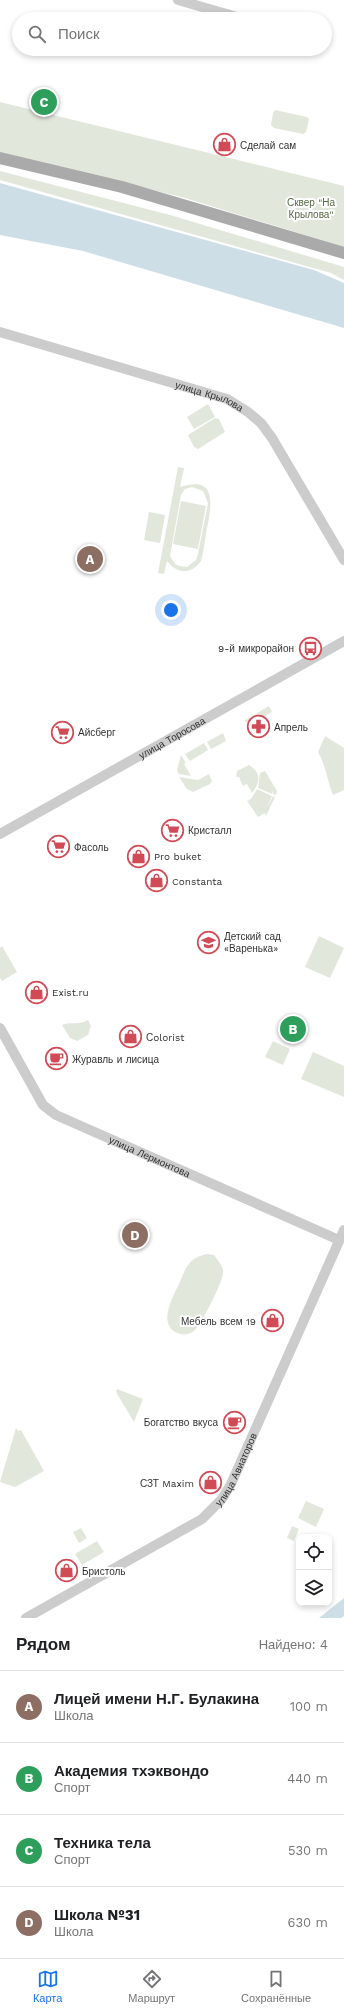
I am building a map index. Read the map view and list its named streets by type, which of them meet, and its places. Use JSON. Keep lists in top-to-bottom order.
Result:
{
  "streets": {
    "street": [
      "улица Крылова",
      "улица Торосова",
      "улица Лермонтова",
      "улица Авиаторов"
    ]
  },
  "crossings": [
    ["улица Лермонтова", "улица Авиаторов"]
  ],
  "parks": ["Сквер \"На Крылова\""],
  "places": {
    "shop": [
      "Сделай сам",
      "Pro buket",
      "Constanta",
      "Exist.ru",
      "Сolorist",
      "Мебель всем 19",
      "СЗТ Maxim",
      "Бристоль"
    ],
    "bus stop": ["9-й микрорайон"],
    "pharmacy": ["Апрель"],
    "supermarket": ["Айсберг", "Кристалл", "Фасоль"],
    "school or university": ["Детский сад «Варенька»"],
    "cafe": ["Журавль и лисица", "Богатство вкуса"]
  },
  "page": {
    "search": "Поиск",
    "pins": [
      "C",
      "A",
      "B",
      "D"
    ],
    "heading": ["Рядом", "Найдено: 4"],
    "list": [
      {
        "mark": "A",
        "name": "Лицей имени Н.Г. Булакина",
        "note": "Школа",
        "value": "100 m"
      },
      {
        "mark": "B",
        "name": "Академия тхэквондо",
        "note": "Спорт",
        "value": "440 m"
      },
      {
        "mark": "C",
        "name": "Техника тела",
        "note": "Спорт",
        "value": "530 m"
      },
      {
        "mark": "D",
        "name": "Школа №31",
        "note": "Школа",
        "value": "630 m"
      }
    ],
    "nav": ["Карта", "Маршрут", "Сохранённые"]
  }
}
